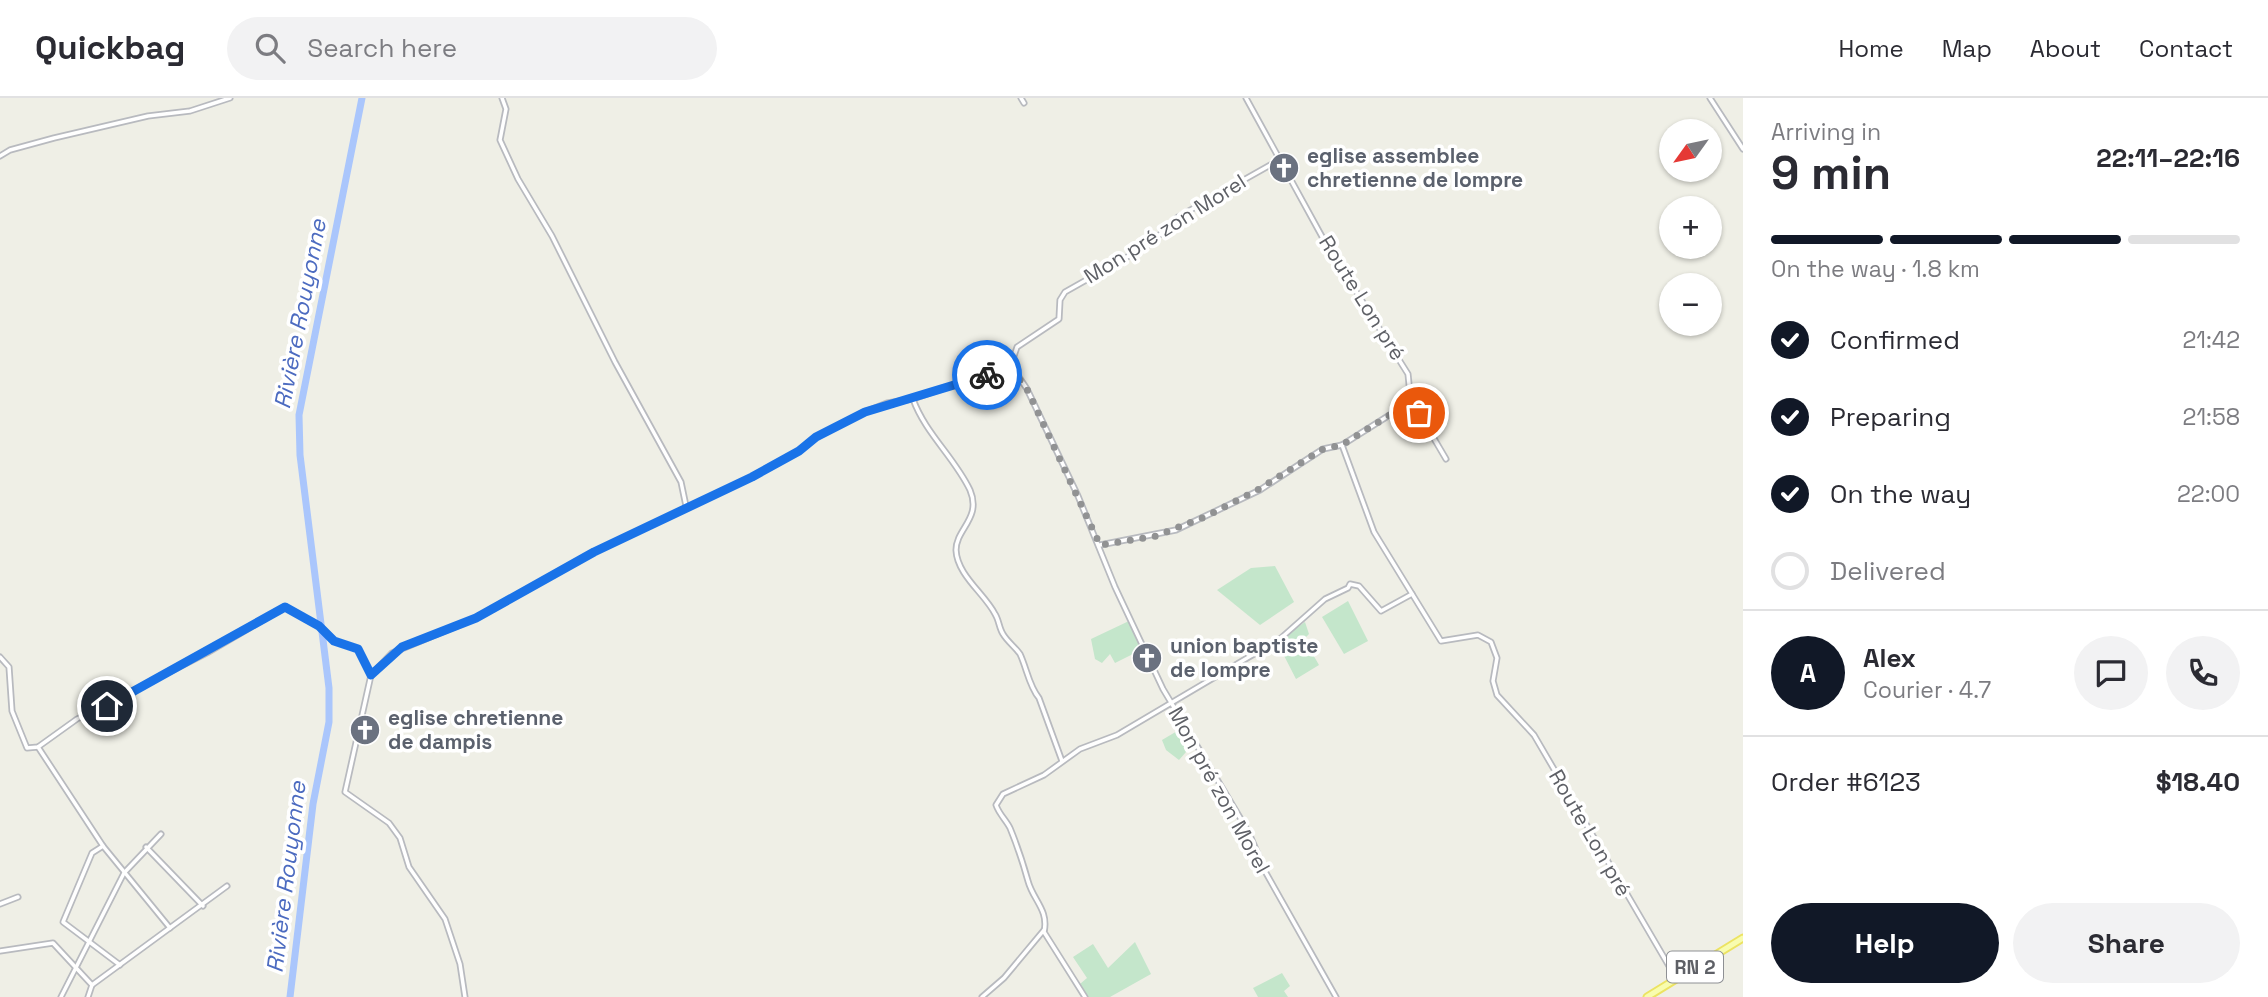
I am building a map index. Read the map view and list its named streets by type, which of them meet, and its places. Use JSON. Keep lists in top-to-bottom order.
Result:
{
  "streets": {
    "main road": ["RN 2"],
    "street": ["Mon pré zon Morel", "Route Lon pré"]
  },
  "crossings": [
    ["Mon pré zon Morel", "Route Lon pré"],
    ["Route Lon pré", "RN 2"]
  ],
  "water": ["Rivière Rouyonne"],
  "places": {
    "church": ["eglise assemblee chretienne de lompre", "union baptiste de lompre", "eglise chretienne de dampis"]
  },
  "north": "bottom left",
  "page": {
    "header": "Quickbag",
    "search": "Search here",
    "nav": [
      "Home",
      "Map",
      "About",
      "Contact"
    ],
    "heading": ["9 min", "Arriving in", "22:11–22:16"],
    "panel": [
      "Alex",
      "Courier · 4.7",
      "Order #6123",
      "$18.40"
    ],
    "map_buttons": ["+", "−"],
    "bar": "On the way · 1.8 km",
    "list": [
      ["Confirmed", "21:42"],
      ["Preparing", "21:58"],
      ["On the way", "22:00"],
      "Delivered"
    ],
    "round": "A",
    "buttons": ["Help", "Share"]
  }
}
